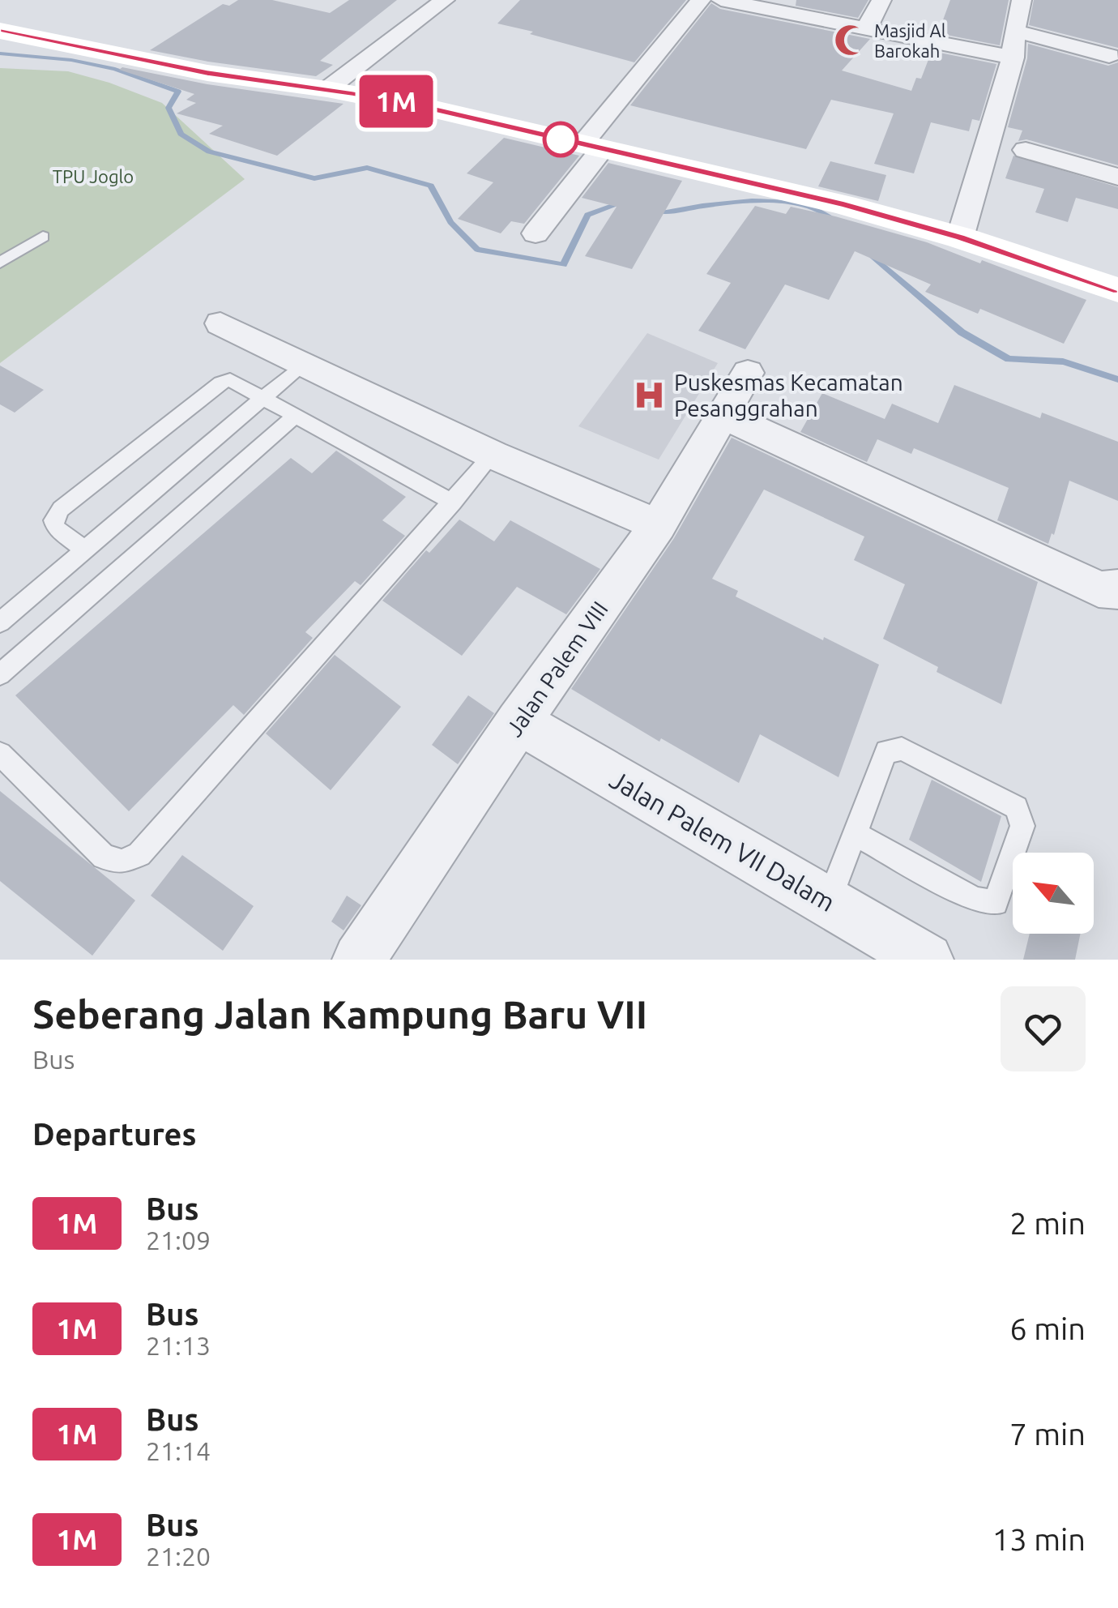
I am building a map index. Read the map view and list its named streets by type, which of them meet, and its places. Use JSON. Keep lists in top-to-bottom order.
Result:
{
  "streets": {
    "street": ["Jalan Palem VIII", "Jalan Palem VII Dalam"]
  },
  "crossings": [
    ["Jalan Palem VIII", "Jalan Palem VII Dalam"]
  ],
  "parks": ["TPU Joglo"],
  "places": {
    "mosque": ["Masjid Al Barokah"],
    "hospital": ["Puskesmas Kecamatan Pesanggrahan"]
  },
  "lines": ["bus line 1M"],
  "north": "top left",
  "page": {
    "on_map": "1M",
    "heading": [
      ["Seberang Jalan Kampung Baru VII", "Bus"],
      "Departures"
    ],
    "list": [
      {
        "mark": "1M",
        "name": "Bus",
        "note": "21:09",
        "value": "2 min"
      },
      {
        "mark": "1M",
        "name": "Bus",
        "note": "21:13",
        "value": "6 min"
      },
      {
        "mark": "1M",
        "name": "Bus",
        "note": "21:14",
        "value": "7 min"
      },
      {
        "mark": "1M",
        "name": "Bus",
        "note": "21:20",
        "value": "13 min"
      }
    ]
  }
}
